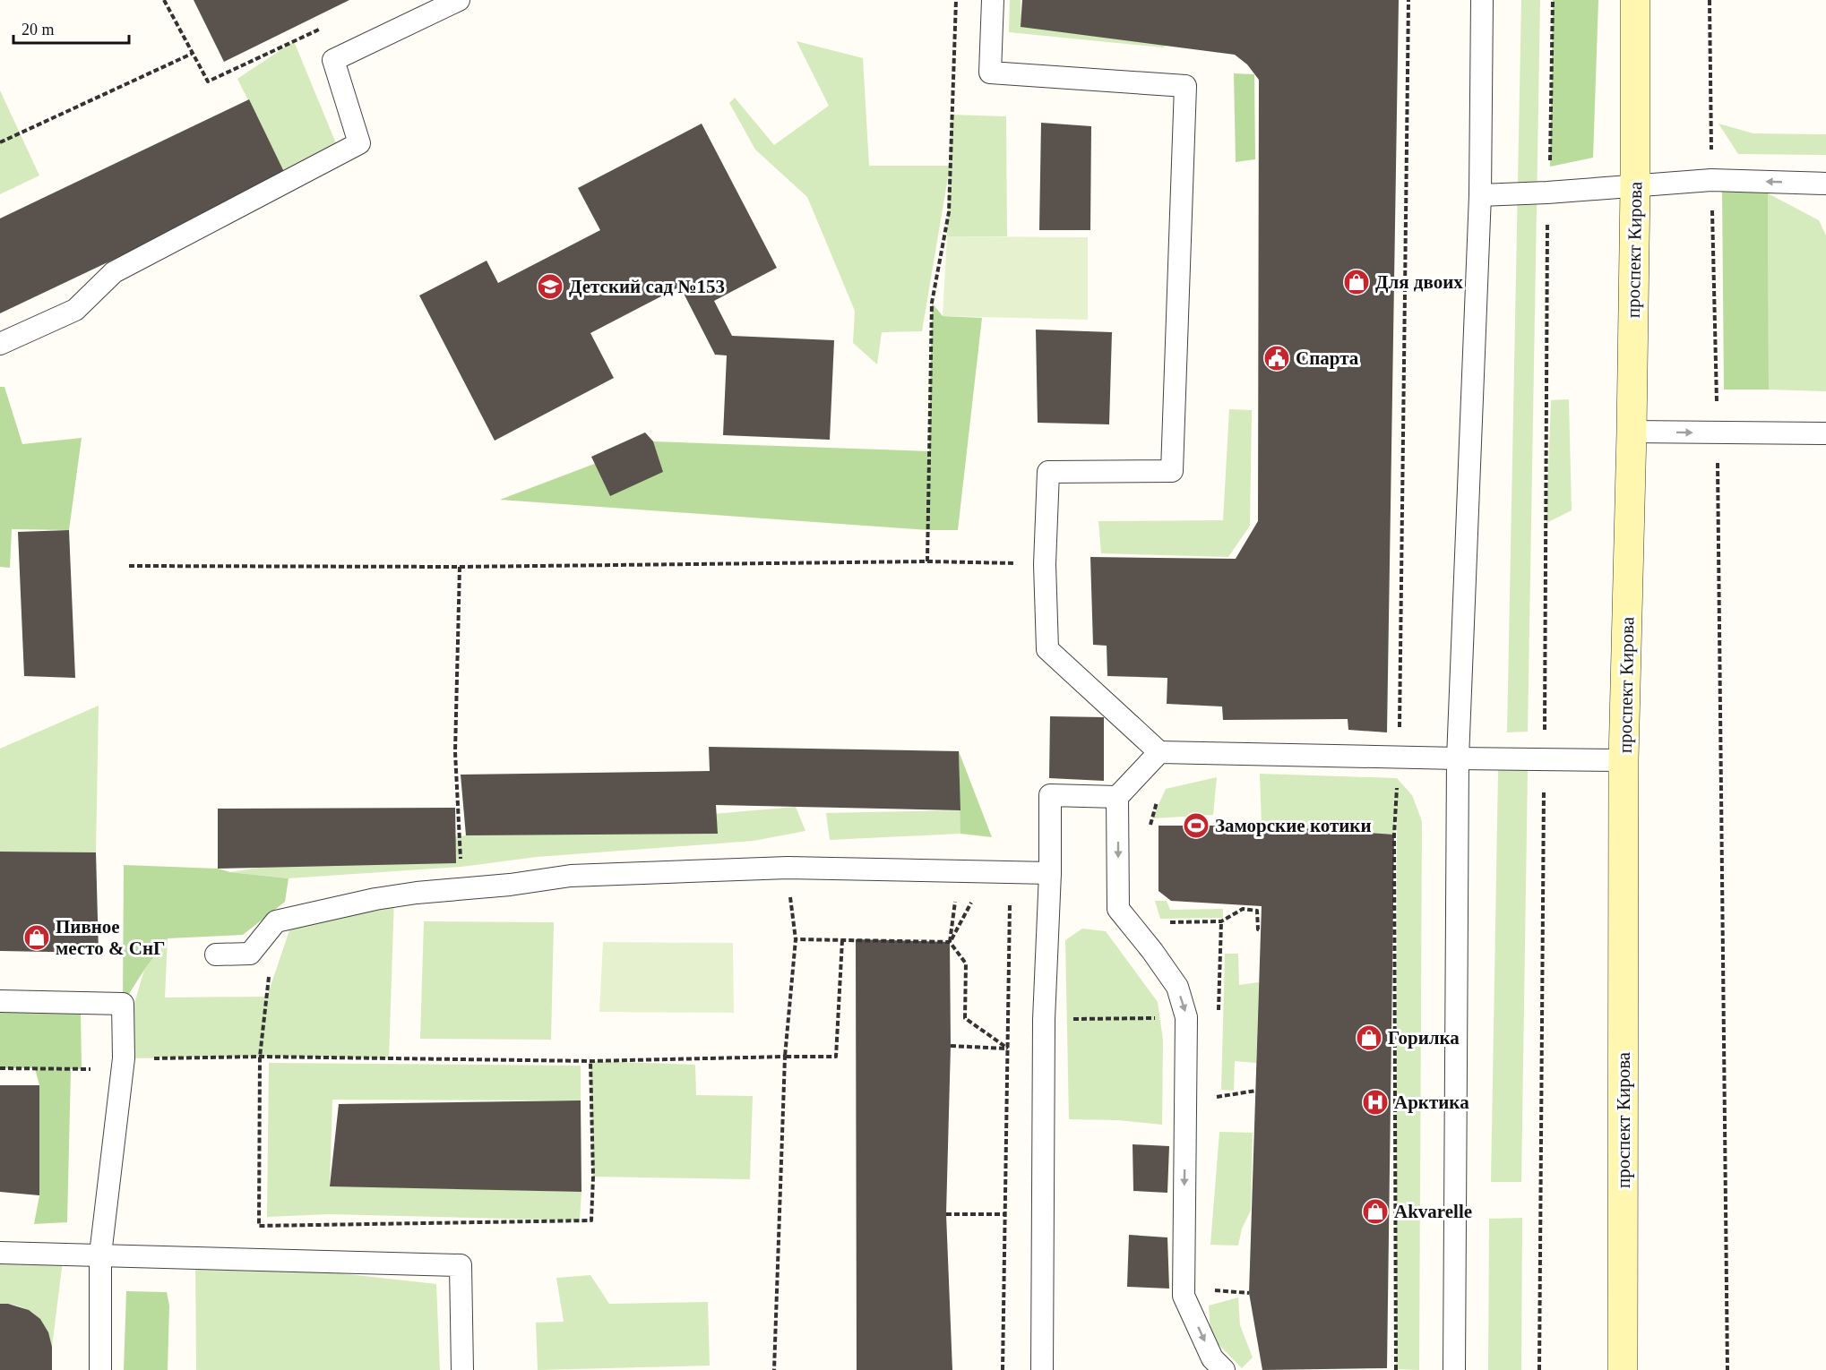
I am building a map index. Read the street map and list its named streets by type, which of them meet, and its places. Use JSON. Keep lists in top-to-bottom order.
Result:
{
  "streets": {
    "street": ["проспект Кирова"]
  },
  "places": {
    "shop": [
      "Для двоих",
      "Пивное место & СнГ",
      "Горилка",
      "Akvarelle"
    ],
    "school or university": ["Детский сад №153"],
    "public building": ["Спарта"],
    "sports": ["Заморские котики"],
    "hospital": ["Арктика"]
  },
  "scale_bar": "20 m"
}
